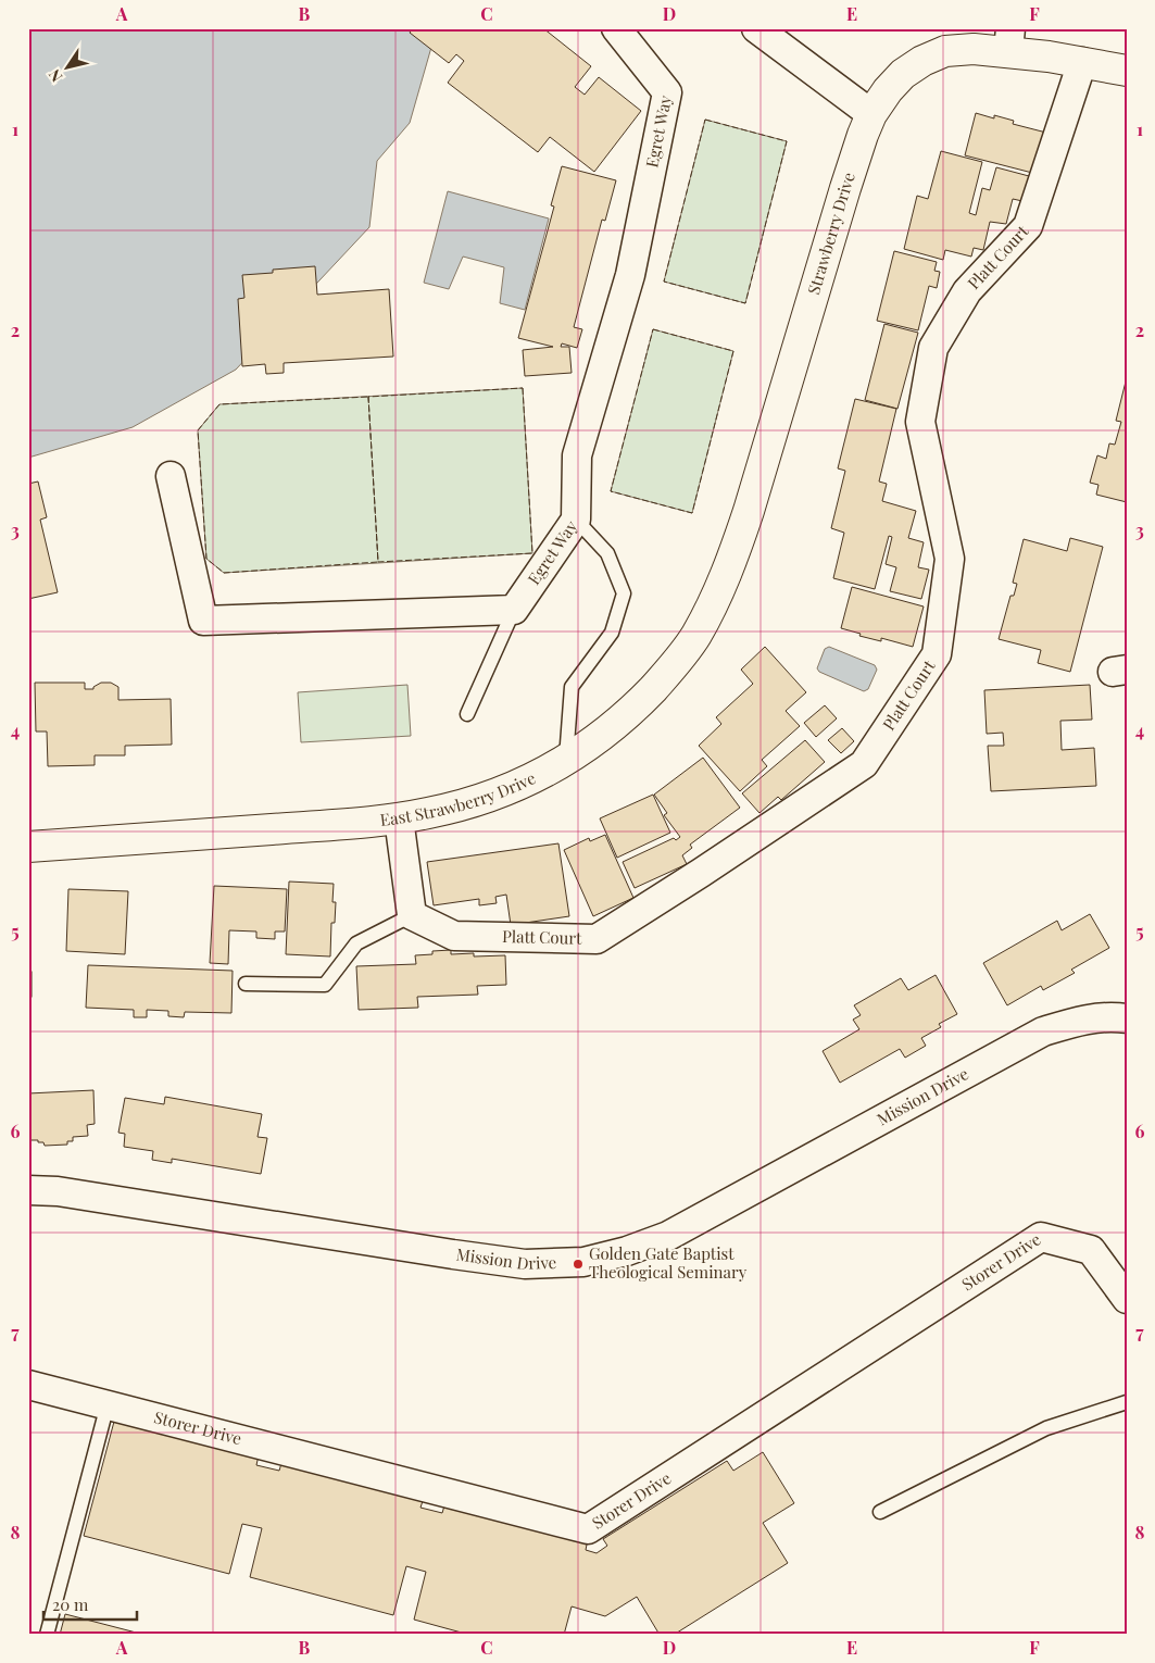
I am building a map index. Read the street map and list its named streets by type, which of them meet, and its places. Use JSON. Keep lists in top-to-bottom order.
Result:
{
  "streets": {
    "street": [
      "Egret Way",
      "Strawberry Drive",
      "Platt Court",
      "East Strawberry Drive",
      "Mission Drive",
      "Storer Drive"
    ]
  },
  "crossings": [
    ["Strawberry Drive", "Platt Court"],
    ["Strawberry Drive", "East Strawberry Drive"]
  ],
  "places": ["Golden Gate Baptist Theological Seminary"],
  "scale_bar": "20 m",
  "north": "bottom left",
  "grid": {
    "columns": [
      "A",
      "B",
      "C",
      "D",
      "E",
      "F"
    ],
    "rows": [
      "1",
      "2",
      "3",
      "4",
      "5",
      "6",
      "7",
      "8"
    ]
  }
}
